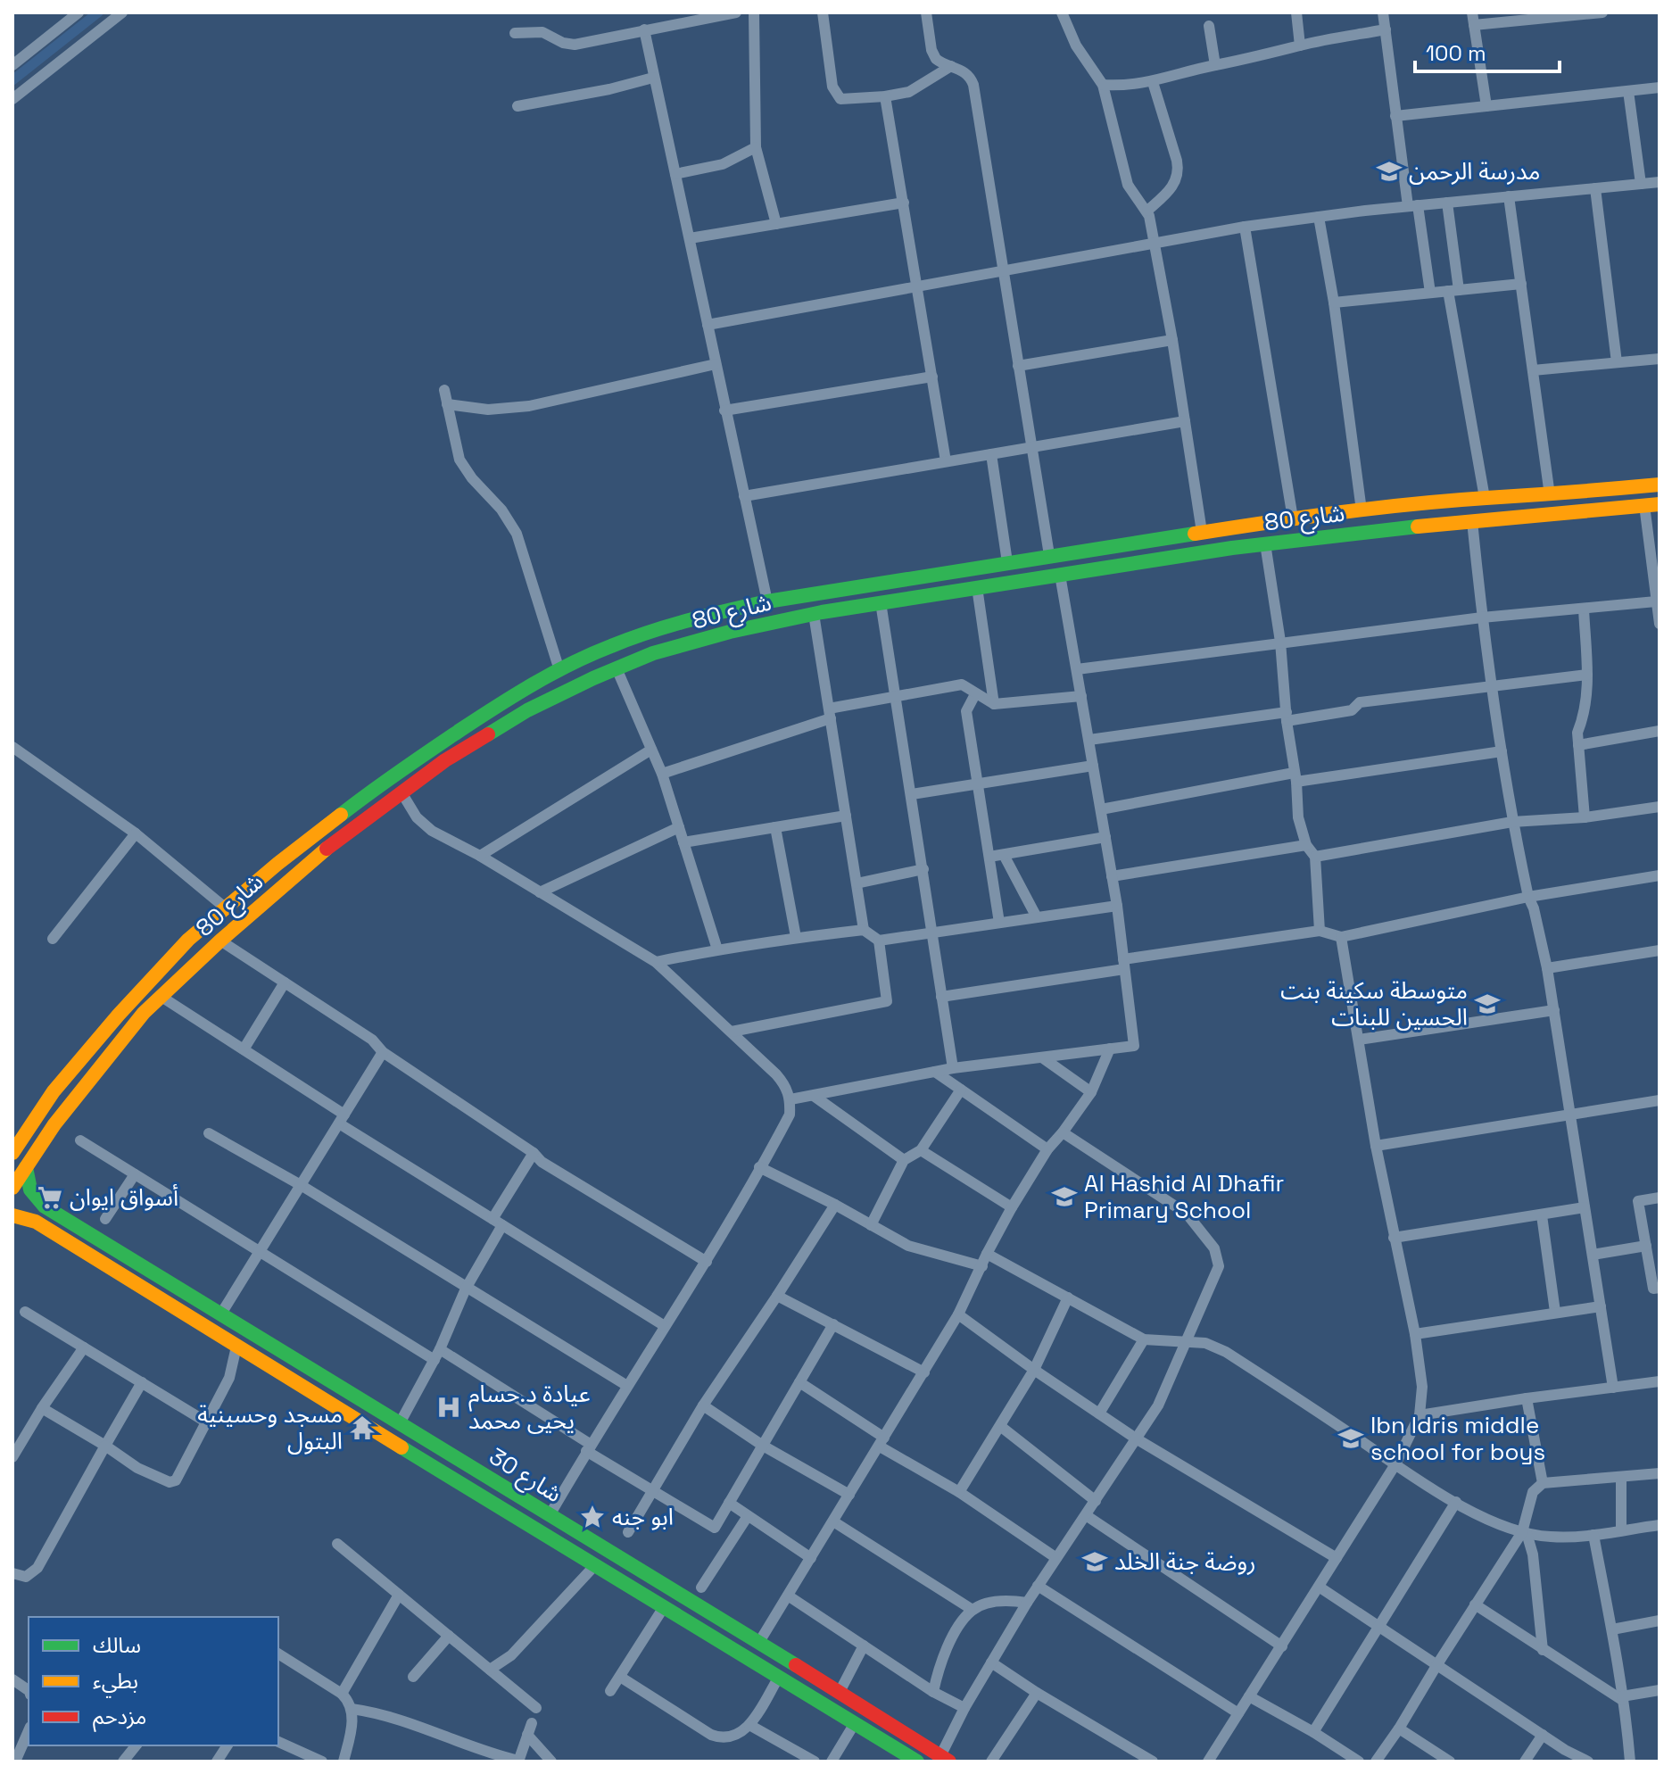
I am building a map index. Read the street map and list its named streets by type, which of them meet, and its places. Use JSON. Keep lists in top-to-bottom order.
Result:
{
  "streets": {
    "main road": ["شارع 80", "شارع 30"]
  },
  "places": {
    "school or university": [
      "مدرسة الرحمن",
      "متوسطة سكينة بنت الحسين للبنات",
      "Al Hashid Al Dhafir Primary School",
      "Ibn Idris middle school for boys",
      "روضة جنة الخلد"
    ],
    "supermarket": ["أسواق ايوان"],
    "hospital": ["عيادة د.حسام يحيى محمد"],
    "temple": ["مسجد وحسينية البتول"],
    "place": ["ابو جنه"]
  },
  "legend": ["سالك", "بطيء", "مزدحم"],
  "scale_bar": "100 m"
}
